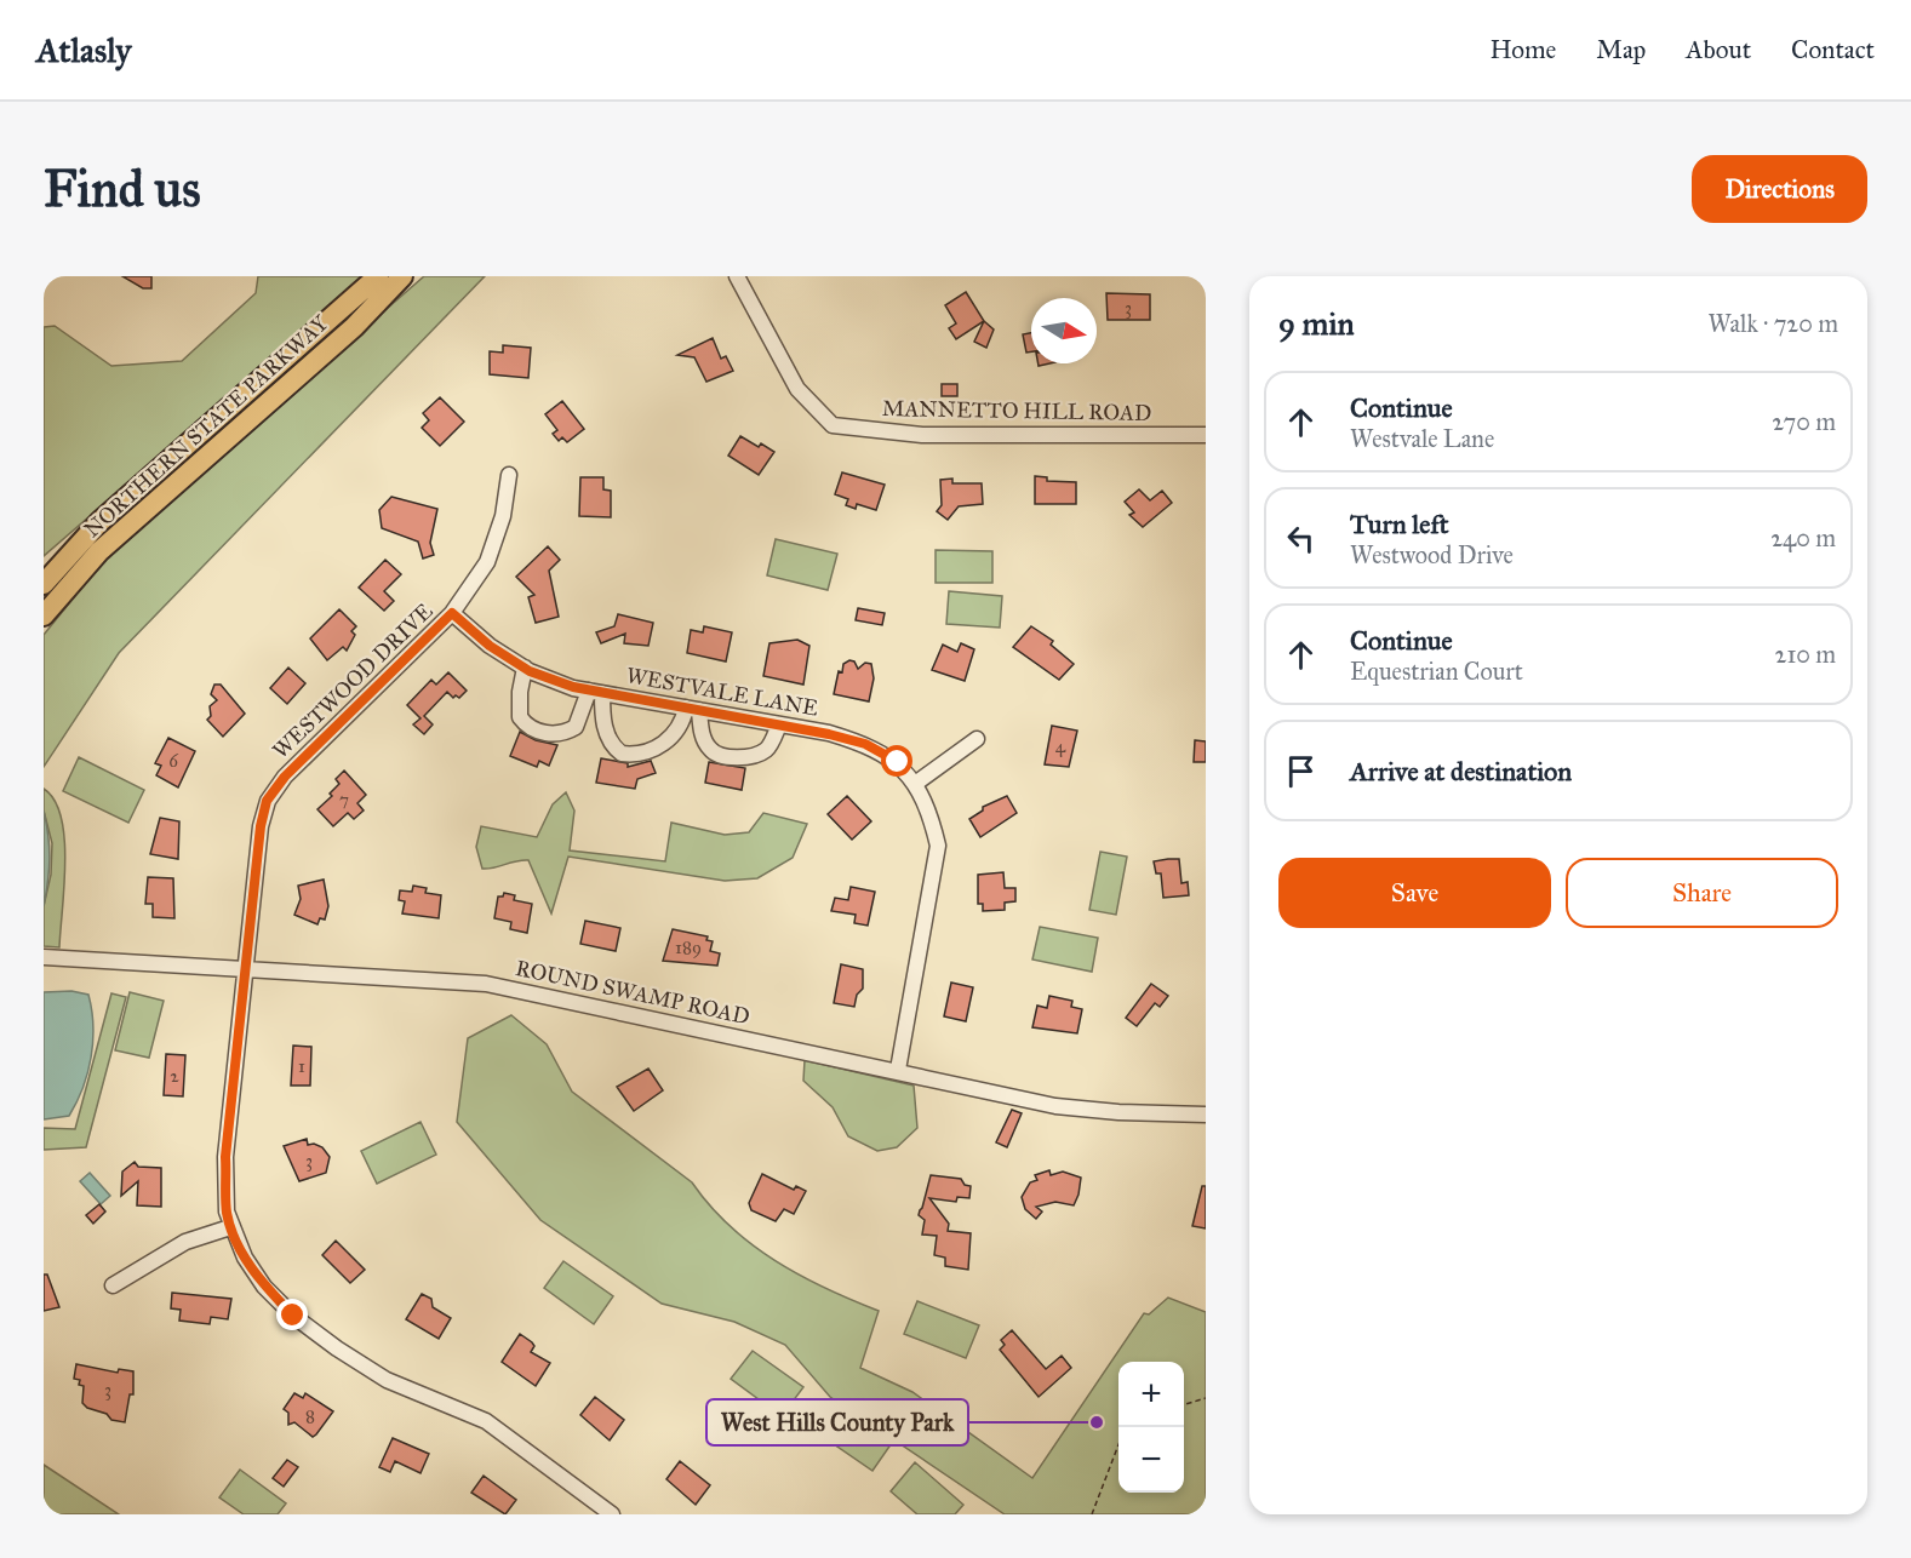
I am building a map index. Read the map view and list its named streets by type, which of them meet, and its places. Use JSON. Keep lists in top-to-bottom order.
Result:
{
  "streets": {
    "highway": ["NORTHERN STATE PARKWAY"],
    "street": [
      "MANNETTO HILL ROAD",
      "WESTWOOD DRIVE",
      "WESTVALE LANE",
      "ROUND SWAMP ROAD"
    ]
  },
  "crossings": [
    ["WESTWOOD DRIVE", "WESTVALE LANE"],
    ["WESTWOOD DRIVE", "ROUND SWAMP ROAD"],
    ["WESTVALE LANE", "ROUND SWAMP ROAD"]
  ],
  "places": ["West Hills County Park"],
  "house_numbers": [
    "3",
    "4",
    "6",
    "7",
    "189",
    "1",
    "2",
    "3",
    "3",
    "8"
  ],
  "north": "right",
  "page": {
    "header": "Atlasly",
    "nav": [
      "Home",
      "Map",
      "About",
      "Contact"
    ],
    "buttons": [
      "Directions",
      ["Save", "Share"]
    ],
    "title": "Find us",
    "heading": ["9 min", "Walk · 720 m"],
    "list": [
      ["Continue", "Westvale Lane", "270 m"],
      ["Turn left", "Westwood Drive", "240 m"],
      ["Continue", "Equestrian Court", "210 m"],
      "Arrive at destination"
    ],
    "map_buttons": ["+", "−"]
  }
}
